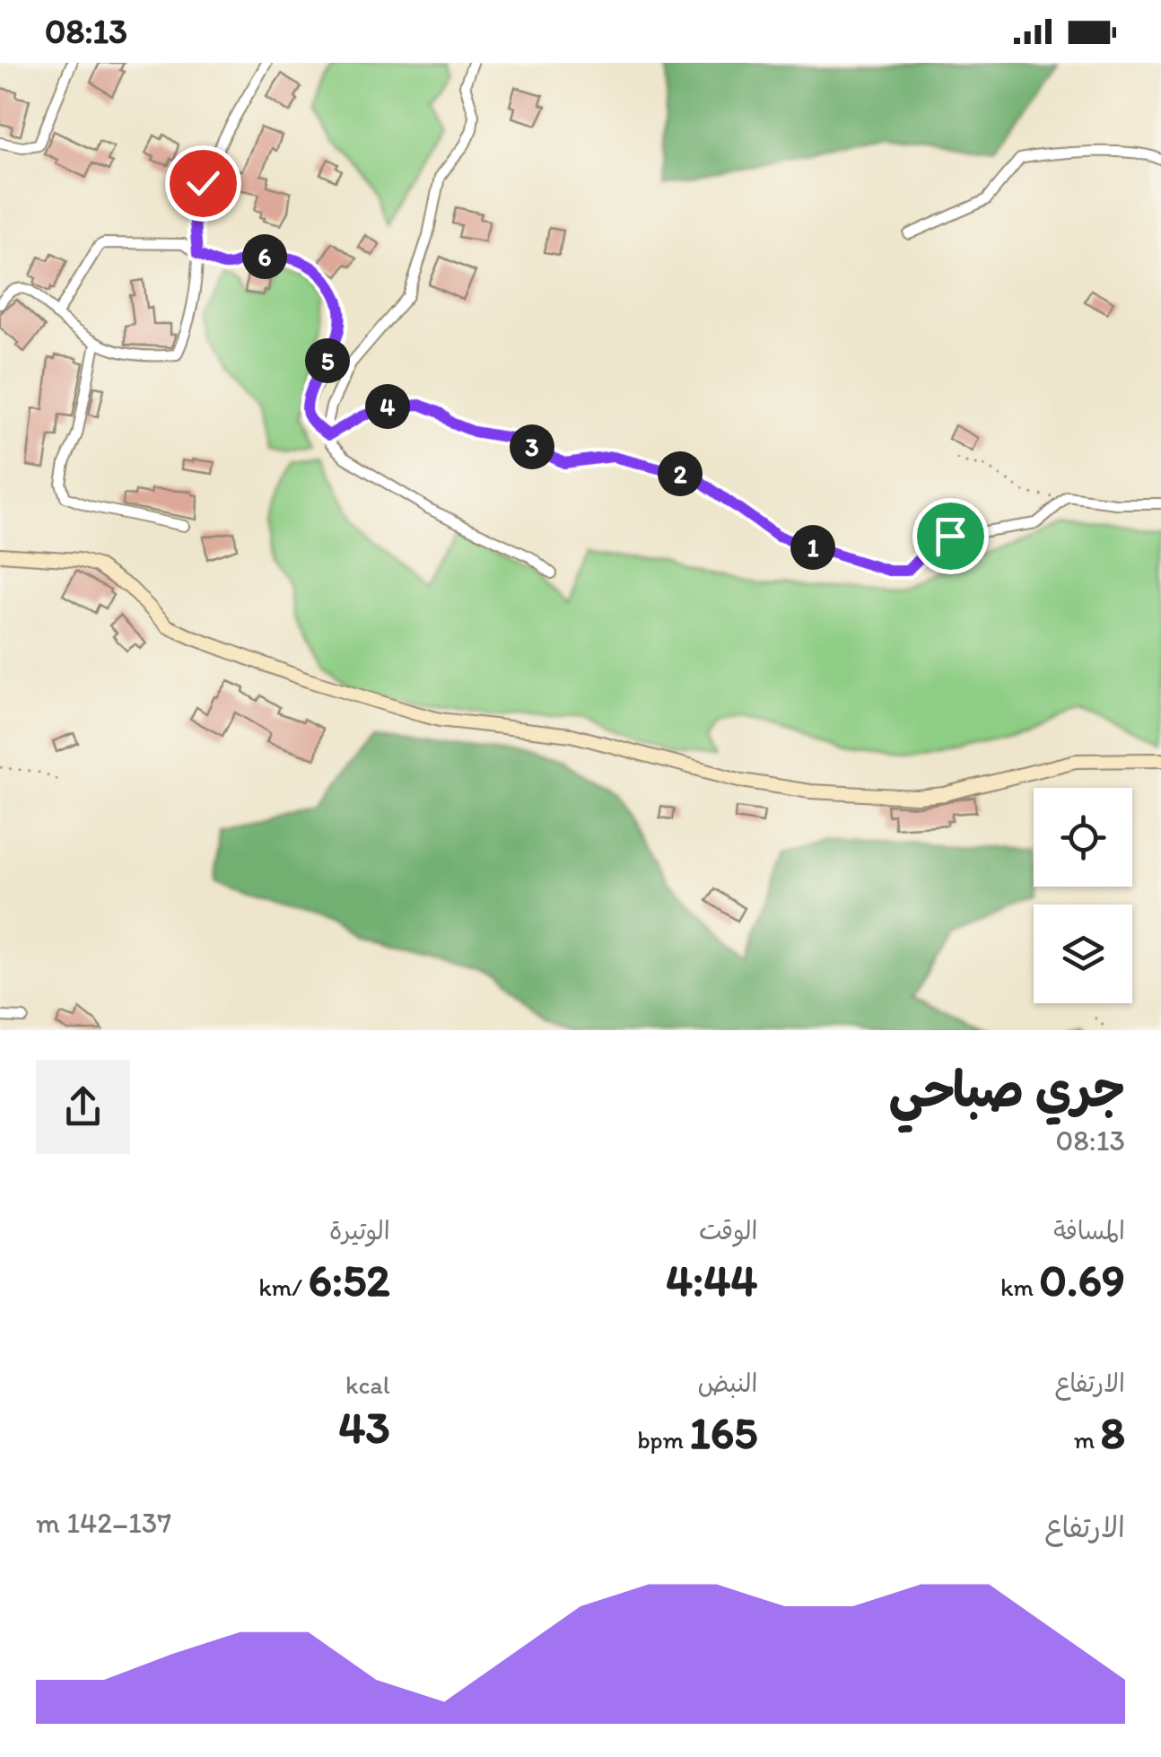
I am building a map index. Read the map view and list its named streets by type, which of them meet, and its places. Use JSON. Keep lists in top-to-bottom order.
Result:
{
  "page": {
    "status": "08:13",
    "pins": [
      "6",
      "5",
      "4",
      "3",
      "2",
      "1"
    ],
    "heading": ["جري صباحي", "08:13"],
    "stats": [
      ["المسافة", "0.69 km"],
      ["الوقت", "4:44"],
      ["الوتيرة", "6:52 /km"],
      ["الارتفاع", "8 m"],
      ["النبض", "165 bpm"],
      ["kcal", "43"]
    ],
    "chart": ["الارتفاع", "137–142 m"]
  }
}
